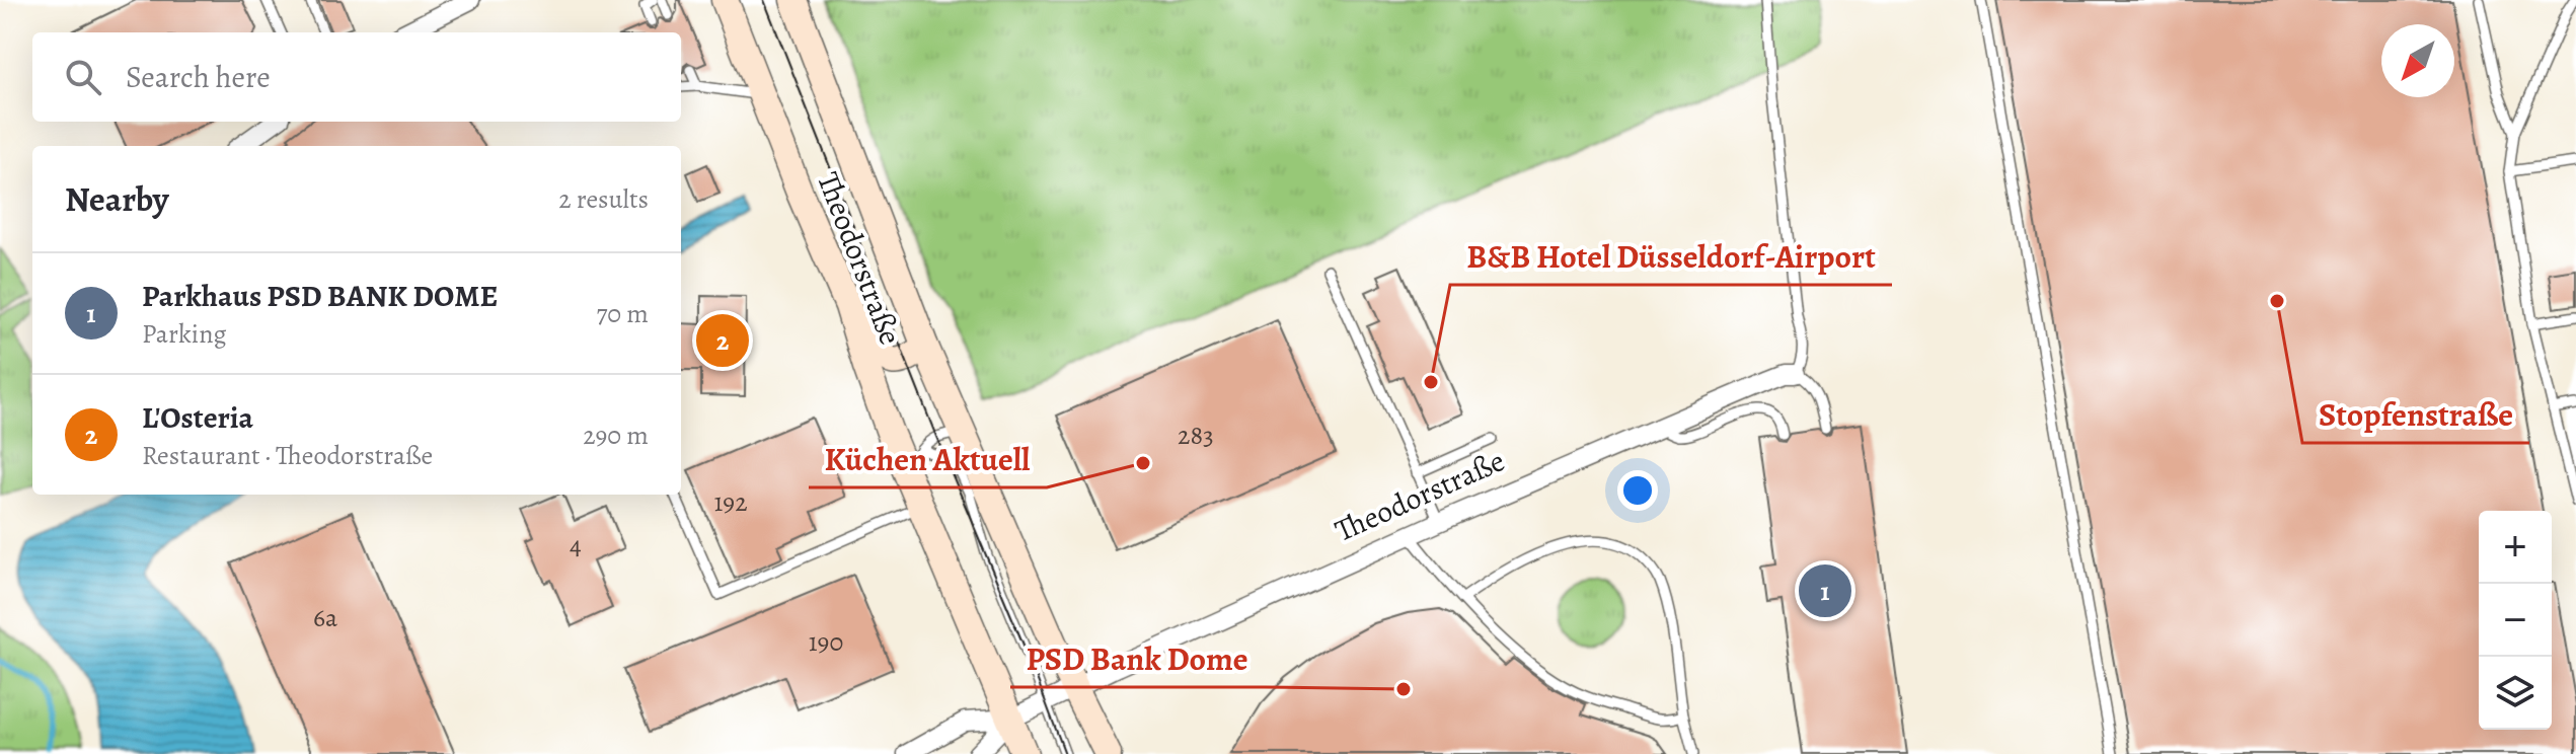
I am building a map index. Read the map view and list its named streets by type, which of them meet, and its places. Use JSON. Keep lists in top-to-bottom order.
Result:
{
  "streets": {
    "main road": ["Theodorstraße"]
  },
  "places": [
    "Stopfenstraße",
    "B&B Hotel Düsseldorf-Airport",
    "Küchen Aktuell",
    "PSD Bank Dome"
  ],
  "house_numbers": [
    "283",
    "192",
    "4",
    "6a",
    "190"
  ],
  "north": "bottom left",
  "page": {
    "search": "Search here",
    "heading": ["Nearby", "2 results"],
    "list": [
      {
        "mark": "1",
        "name": "Parkhaus PSD BANK DOME",
        "note": "Parking",
        "value": "70 m"
      },
      {
        "mark": "2",
        "name": "L'Osteria",
        "note": "Restaurant · Theodorstraße",
        "value": "290 m"
      }
    ],
    "pins": ["2", "1"],
    "map_buttons": ["+", "−"]
  }
}
